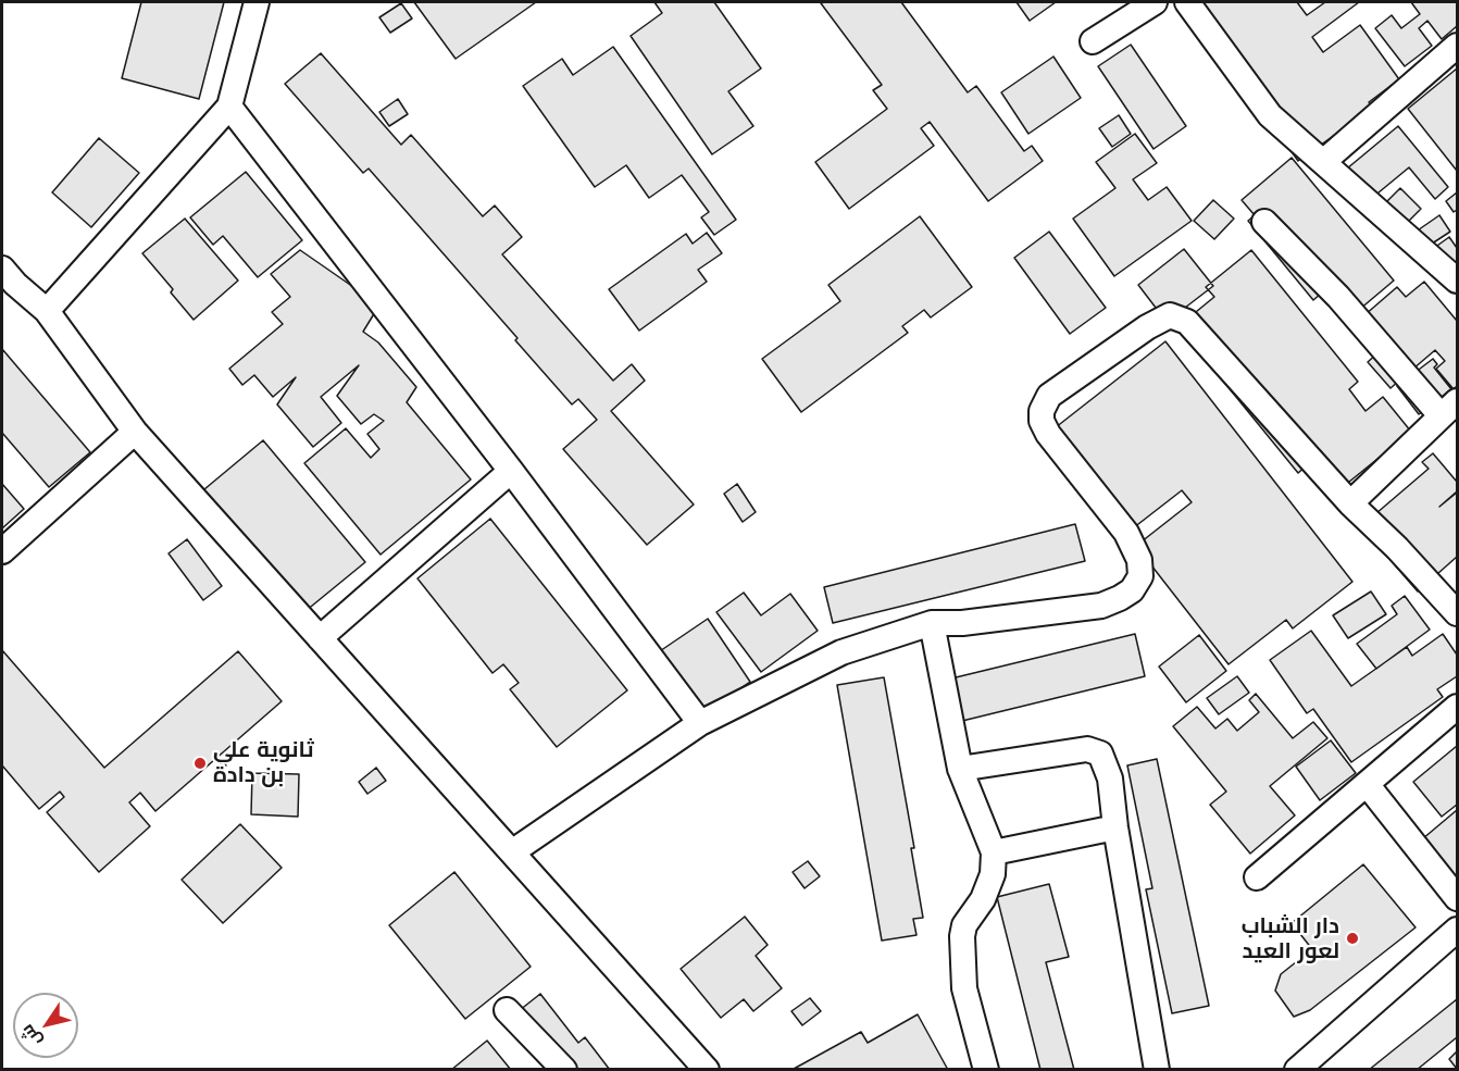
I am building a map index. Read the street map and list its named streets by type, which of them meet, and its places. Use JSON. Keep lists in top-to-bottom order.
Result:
{
  "places": ["ثانوية علي بن دادة", "دار الشباب لعور العيد"],
  "north": "bottom left"
}
